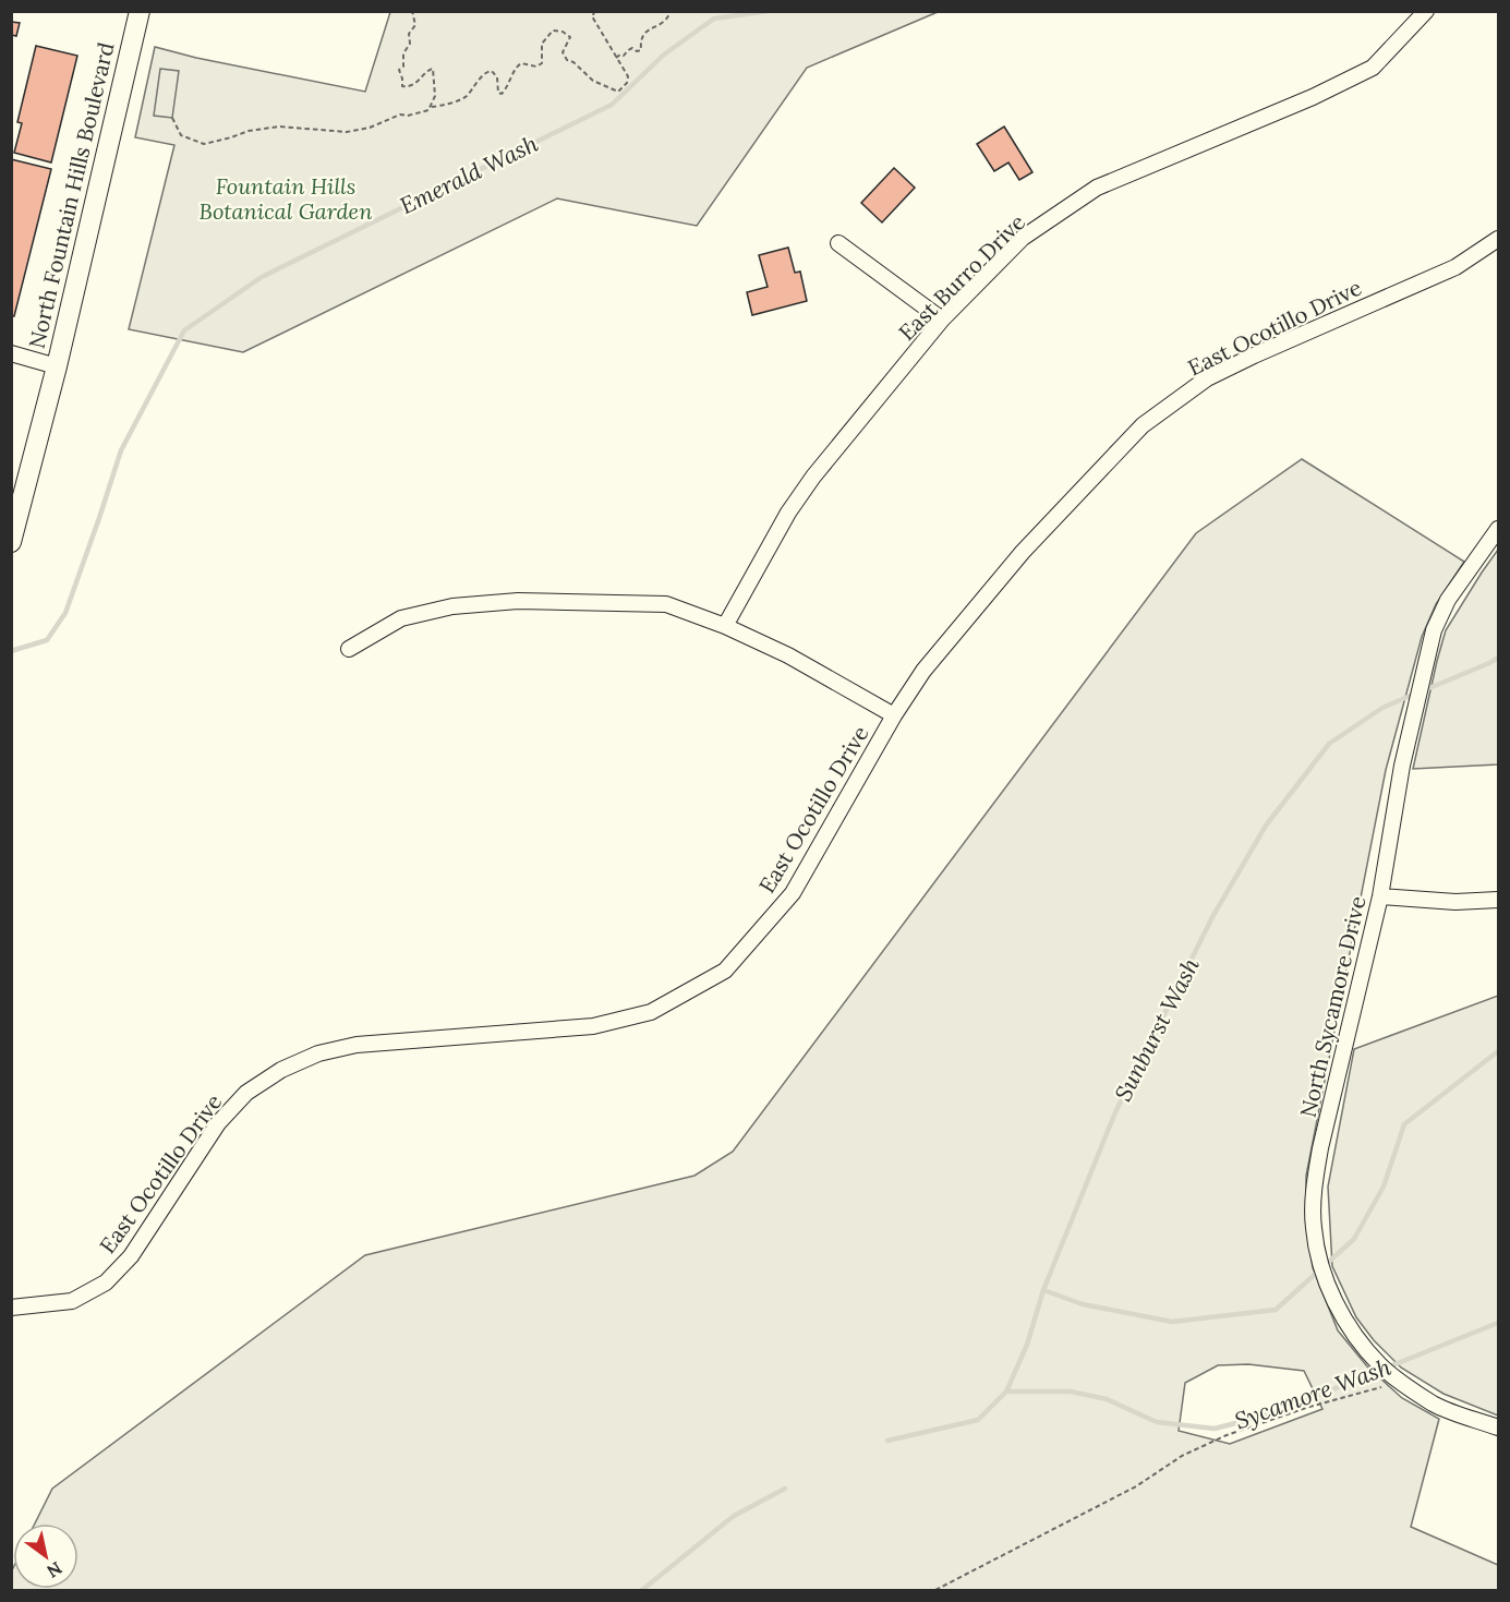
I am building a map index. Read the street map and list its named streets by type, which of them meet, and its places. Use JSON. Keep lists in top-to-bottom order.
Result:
{
  "streets": {
    "main road": ["North Fountain Hills Boulevard"],
    "street": ["East Burro Drive", "East Ocotillo Drive", "North Sycamore Drive"]
  },
  "water": ["Emerald Wash", "Sunburst Wash", "Sycamore Wash"],
  "parks": ["Fountain Hills Botanical Garden"],
  "north": "bottom right"
}
